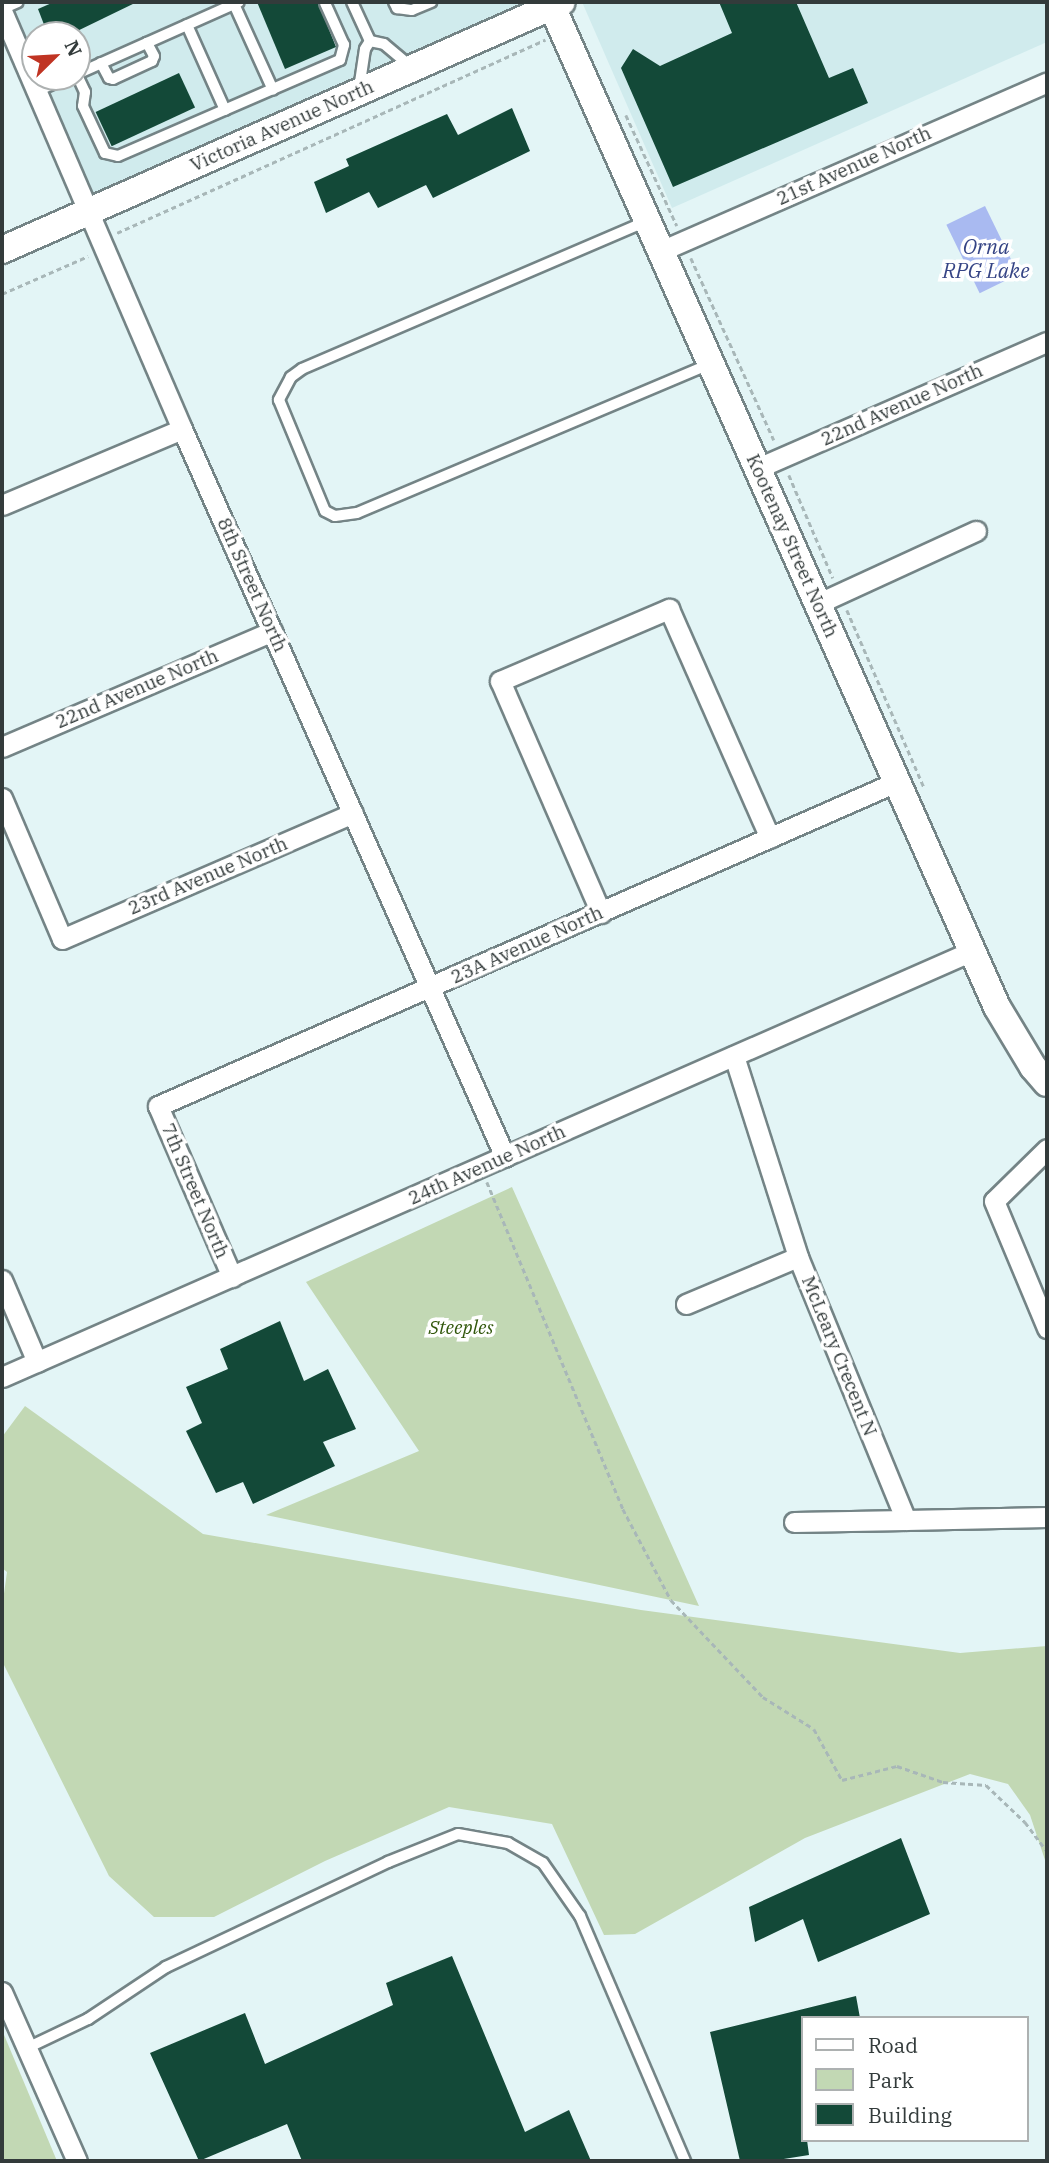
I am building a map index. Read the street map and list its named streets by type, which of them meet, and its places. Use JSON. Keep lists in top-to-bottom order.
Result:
{
  "streets": {
    "street": [
      "Victoria Avenue North",
      "21st Avenue North",
      "22nd Avenue North",
      "Kootenay Street North",
      "8th Street North",
      "23rd Avenue North",
      "23A Avenue North",
      "24th Avenue North",
      "7th Street North",
      "McLeary Crecent N"
    ]
  },
  "crossings": [
    ["Victoria Avenue North", "Kootenay Street North"],
    ["Victoria Avenue North", "8th Street North"],
    ["21st Avenue North", "Kootenay Street North"],
    ["22nd Avenue North", "Kootenay Street North"],
    ["22nd Avenue North", "8th Street North"],
    ["Kootenay Street North", "23A Avenue North"],
    ["Kootenay Street North", "24th Avenue North"],
    ["8th Street North", "23rd Avenue North"],
    ["8th Street North", "23A Avenue North"],
    ["8th Street North", "24th Avenue North"],
    ["23A Avenue North", "7th Street North"],
    ["24th Avenue North", "7th Street North"],
    ["24th Avenue North", "McLeary Crecent N"]
  ],
  "water": ["Orna RPG Lake"],
  "parks": ["Steeples"],
  "legend": ["Road", "Park", "Building"],
  "north": "top right"
}
